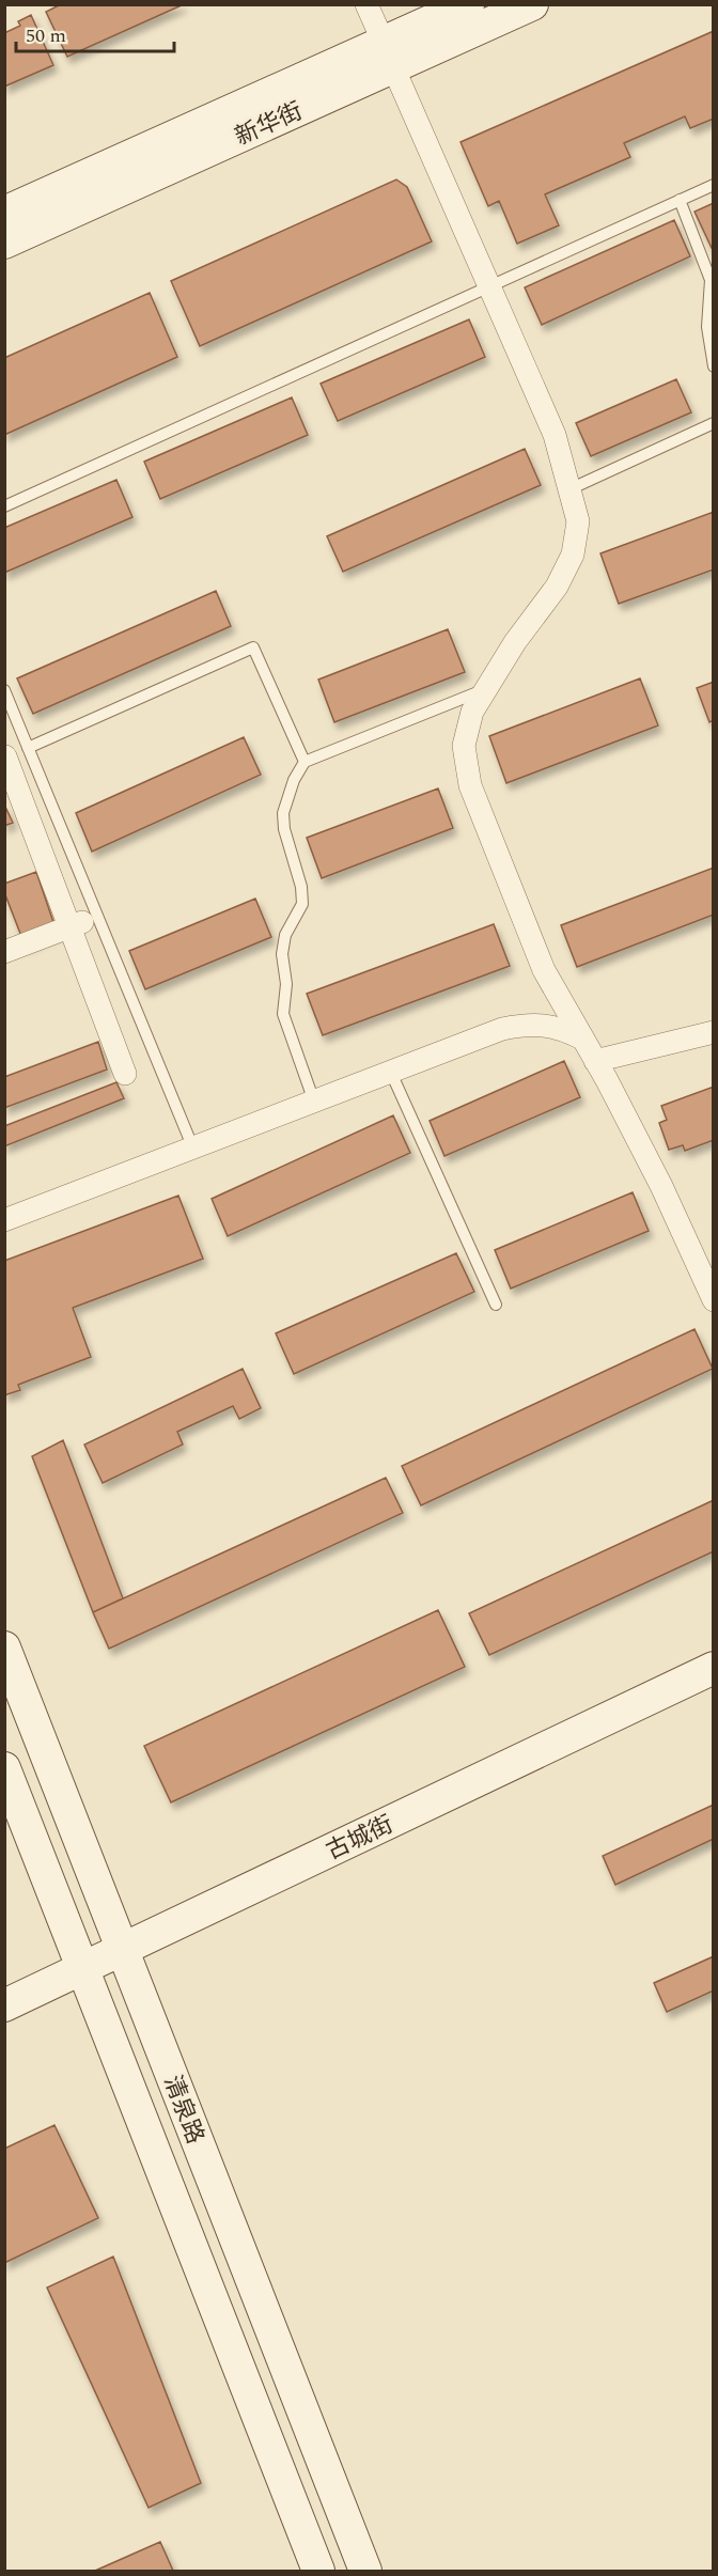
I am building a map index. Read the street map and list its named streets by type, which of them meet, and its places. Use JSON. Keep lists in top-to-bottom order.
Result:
{
  "streets": {
    "street": ["新华街", "古城街", "清泉路"]
  },
  "crossings": [
    ["古城街", "清泉路"]
  ],
  "scale_bar": "50 m"
}
